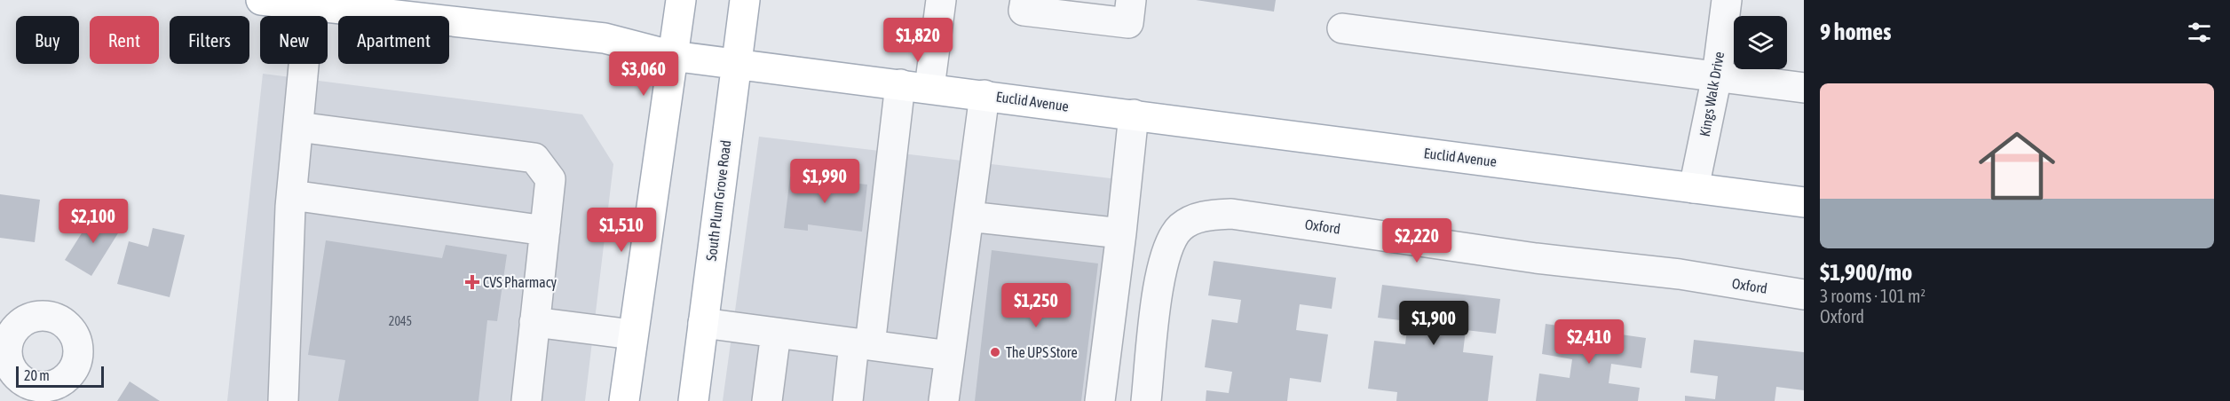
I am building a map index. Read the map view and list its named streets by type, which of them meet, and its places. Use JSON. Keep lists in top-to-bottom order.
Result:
{
  "streets": {
    "main road": ["Euclid Avenue", "South Plum Grove Road"],
    "street": ["Kings Walk Drive", "Oxford"]
  },
  "crossings": [
    ["Kings Walk Drive", "Euclid Avenue"],
    ["Euclid Avenue", "South Plum Grove Road"]
  ],
  "places": {
    "health": ["CVS Pharmacy"],
    "other": ["The UPS Store"]
  },
  "house_numbers": ["2045"],
  "scale_bar": "20 m",
  "page": {
    "heading": "9 homes",
    "chip": [
      "Buy",
      "Rent",
      "Filters",
      "New",
      "Apartment"
    ],
    "price": [
      "$1,820",
      "$3,060",
      "$1,990",
      "$2,100",
      "$1,510",
      "$2,220",
      "$1,250",
      "$1,900",
      "$2,410"
    ],
    "list": [
      {
        "name": "$1,900/mo",
        "note": "3 rooms · 101 m² · Oxford"
      }
    ],
    "scale": "20 m"
  }
}
